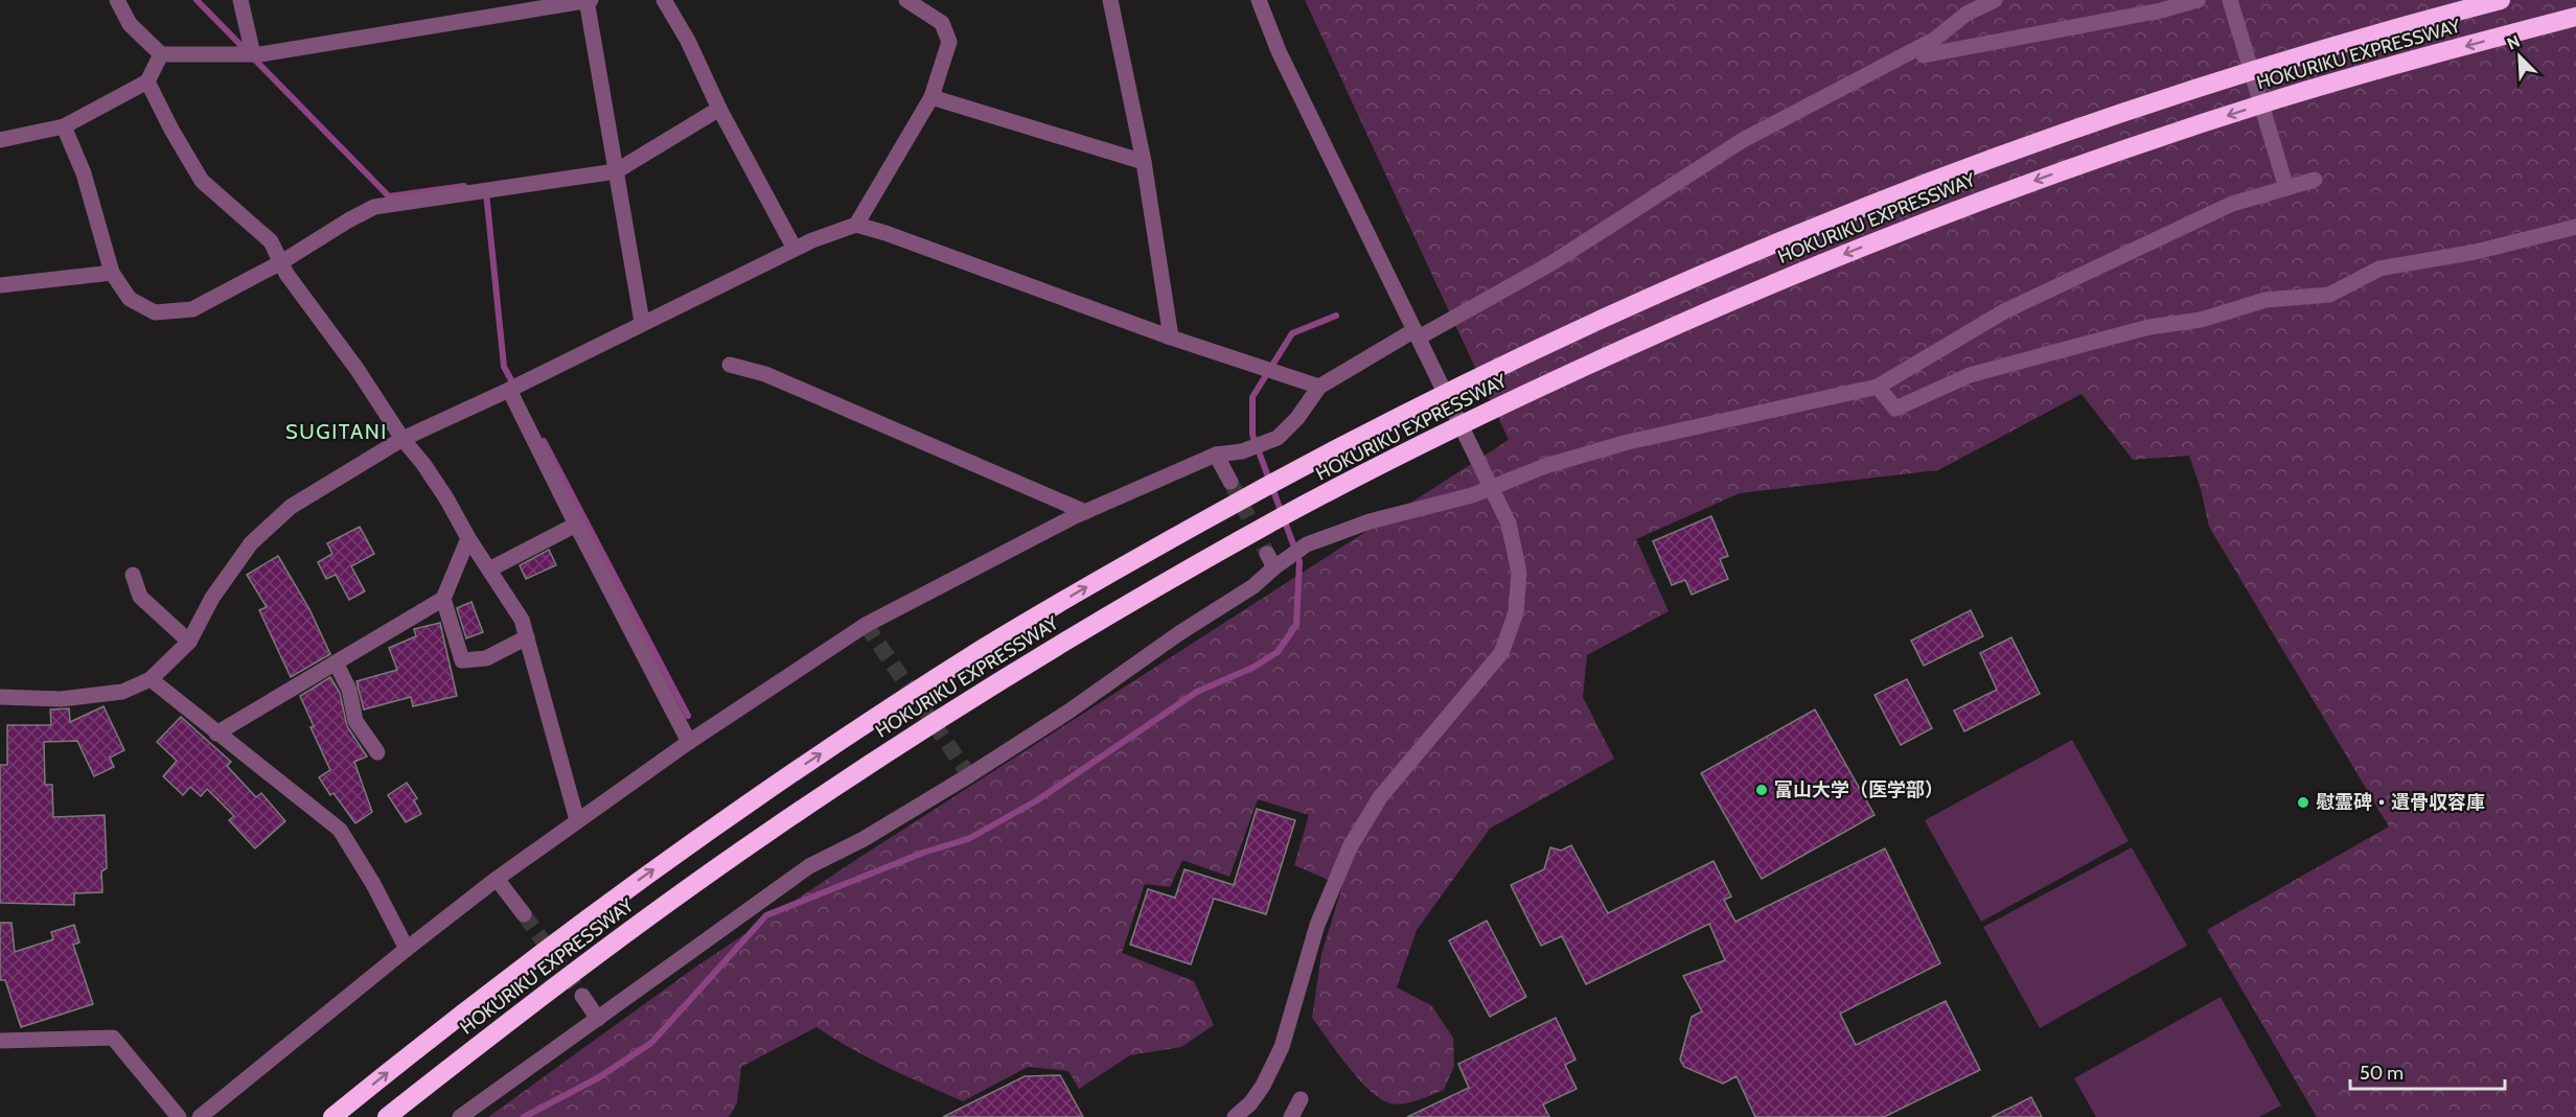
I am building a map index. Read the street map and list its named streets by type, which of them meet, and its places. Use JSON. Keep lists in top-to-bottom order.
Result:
{
  "streets": {
    "highway": ["HOKURIKU EXPRESSWAY"]
  },
  "districts": ["SUGITANI"],
  "places": ["富山大学（医学部）", "慰霊碑・遺骨収容庫"],
  "scale_bar": "50 m",
  "north": "top left"
}
